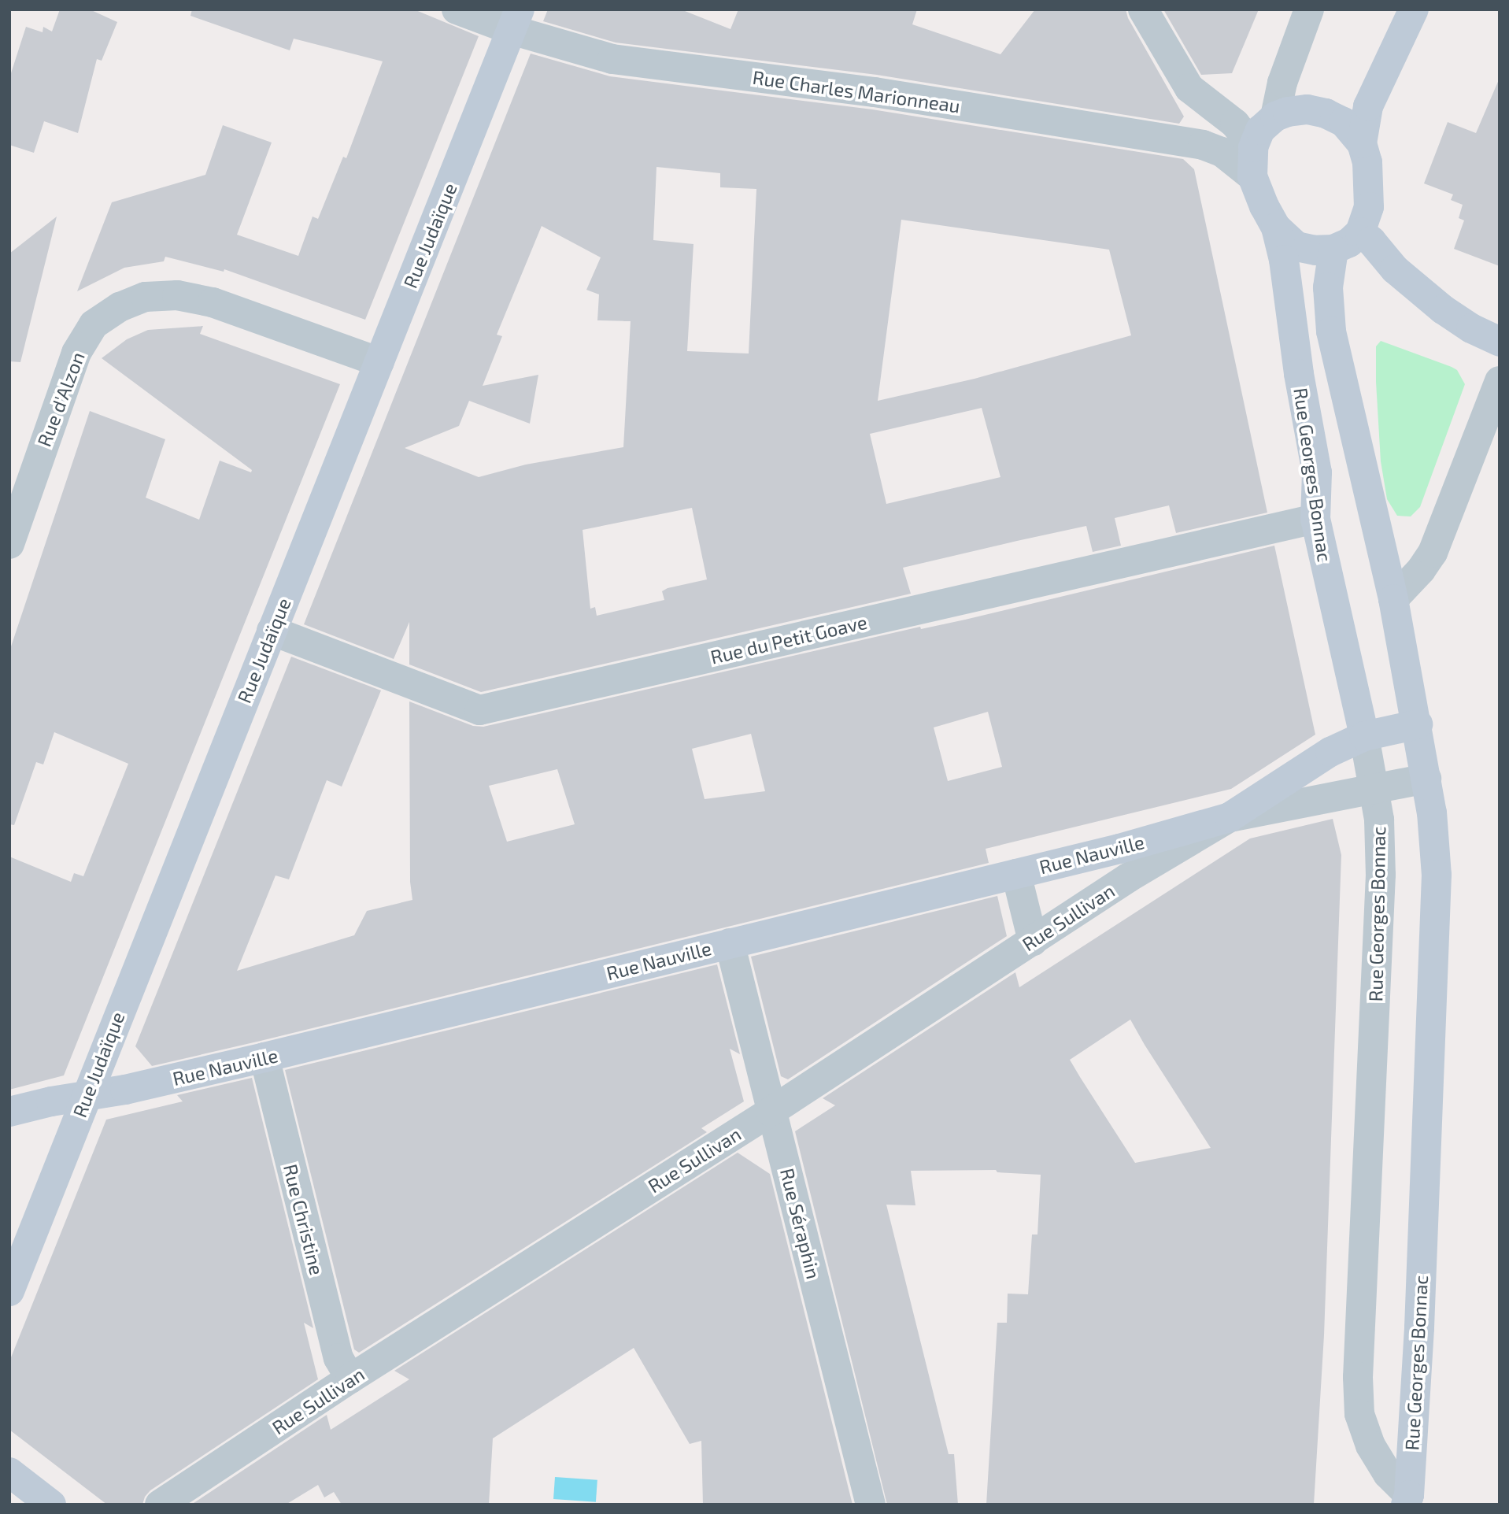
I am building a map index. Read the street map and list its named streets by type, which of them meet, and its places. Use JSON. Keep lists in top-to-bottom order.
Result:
{
  "streets": {
    "main road": [
      "Rue Judaïque",
      "Rue Georges Bonnac",
      "Rue Nauville",
      "Rue Sullivan"
    ],
    "street": [
      "Rue Charles Marionneau",
      "Rue d'Alzon",
      "Rue du Petit Goave",
      "Rue Christine",
      "Rue Séraphin"
    ]
  },
  "crossings": [
    ["Rue Charles Marionneau", "Rue Judaïque"],
    ["Rue Charles Marionneau", "Rue Georges Bonnac"],
    ["Rue Judaïque", "Rue d'Alzon"],
    ["Rue Judaïque", "Rue du Petit Goave"],
    ["Rue Judaïque", "Rue Nauville"],
    ["Rue Georges Bonnac", "Rue du Petit Goave"],
    ["Rue Georges Bonnac", "Rue Sullivan"],
    ["Rue Nauville", "Rue Sullivan"],
    ["Rue Nauville", "Rue Christine"],
    ["Rue Nauville", "Rue Séraphin"],
    ["Rue Sullivan", "Rue Christine"],
    ["Rue Sullivan", "Rue Séraphin"]
  ]
}
